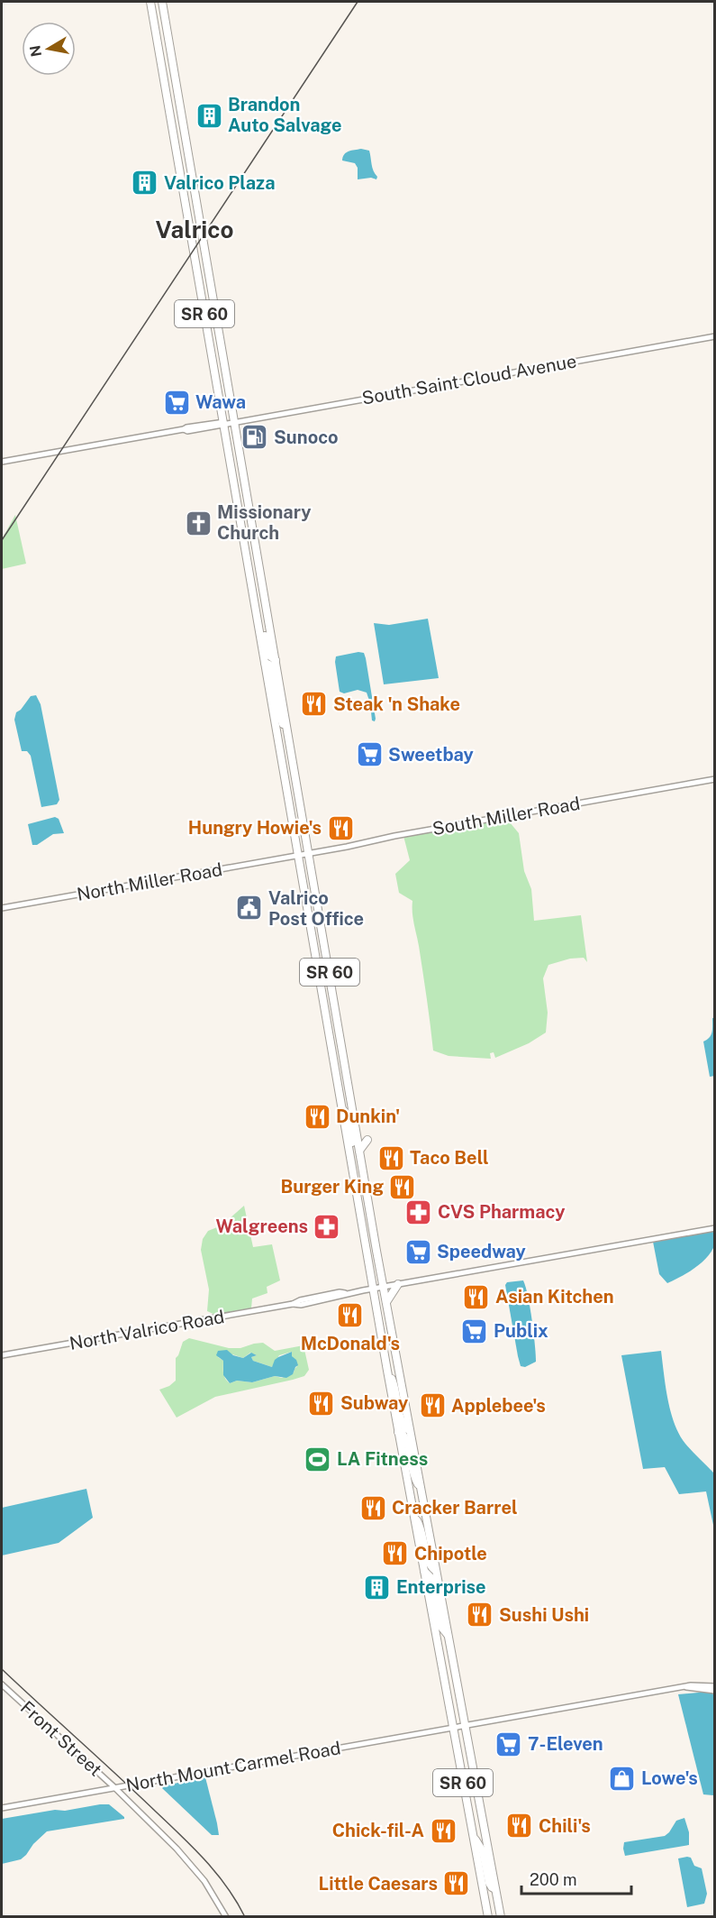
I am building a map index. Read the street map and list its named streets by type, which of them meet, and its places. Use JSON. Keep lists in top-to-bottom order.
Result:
{
  "streets": {
    "highway": ["SR 60"],
    "street": [
      "South Saint Cloud Avenue",
      "South Miller Road",
      "North Miller Road",
      "North Valrico Road",
      "Front Street",
      "North Mount Carmel Road"
    ]
  },
  "crossings": [
    ["SR 60", "South Saint Cloud Avenue"],
    ["SR 60", "South Miller Road"],
    ["SR 60", "North Miller Road"],
    ["SR 60", "North Valrico Road"],
    ["SR 60", "North Mount Carmel Road"],
    ["South Miller Road", "North Miller Road"],
    ["Front Street", "North Mount Carmel Road"]
  ],
  "districts": ["Valrico"],
  "places": {
    "building": ["Brandon Auto Salvage", "Valrico Plaza", "Enterprise"],
    "supermarket": [
      "Wawa",
      "Sweetbay",
      "Speedway",
      "Publix",
      "7-Eleven"
    ],
    "fuel station": ["Sunoco"],
    "church": ["Missionary Church"],
    "restaurant": [
      "Steak 'n Shake",
      "Hungry Howie's",
      "Dunkin'",
      "Taco Bell",
      "Burger King",
      "Asian Kitchen",
      "McDonald's",
      "Subway",
      "Applebee's",
      "Cracker Barrel",
      "Chipotle",
      "Sushi Ushi",
      "Chili's",
      "Chick-fil-A",
      "Little Caesars"
    ],
    "public building": ["Valrico Post Office"],
    "pharmacy": ["CVS Pharmacy", "Walgreens"],
    "sports": ["LA Fitness"],
    "shop": ["Lowe's"]
  },
  "scale_bar": "200 m",
  "north": "left"
}
